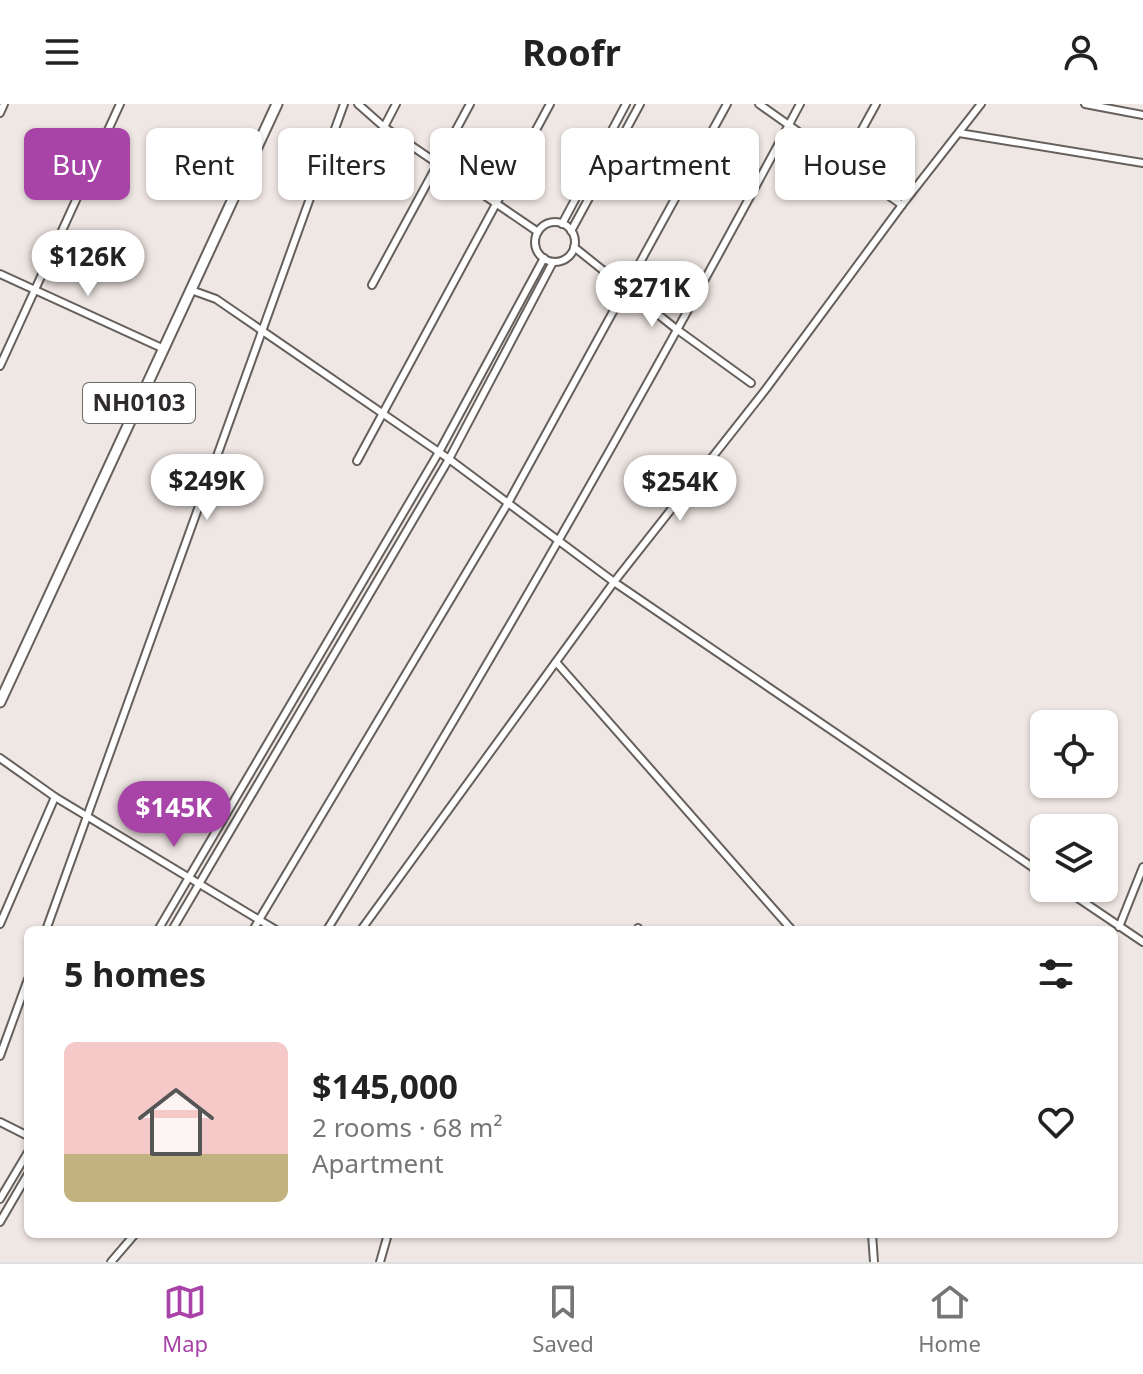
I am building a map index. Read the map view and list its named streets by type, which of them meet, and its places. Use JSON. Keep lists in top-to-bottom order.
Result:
{
  "streets": {
    "highway": ["NH0103"]
  },
  "page": {
    "header": "Roofr",
    "chip": [
      "Buy",
      "Rent",
      "Filters",
      "New",
      "Apartment",
      "House"
    ],
    "price": [
      "$126K",
      "$271K",
      "$249K",
      "$254K",
      "$145K"
    ],
    "heading": "5 homes",
    "list": [
      {
        "name": "$145,000",
        "note": "2 rooms · 68 m² · Apartment"
      }
    ],
    "tabs": ["Map", "Saved", "Home"]
  }
}
